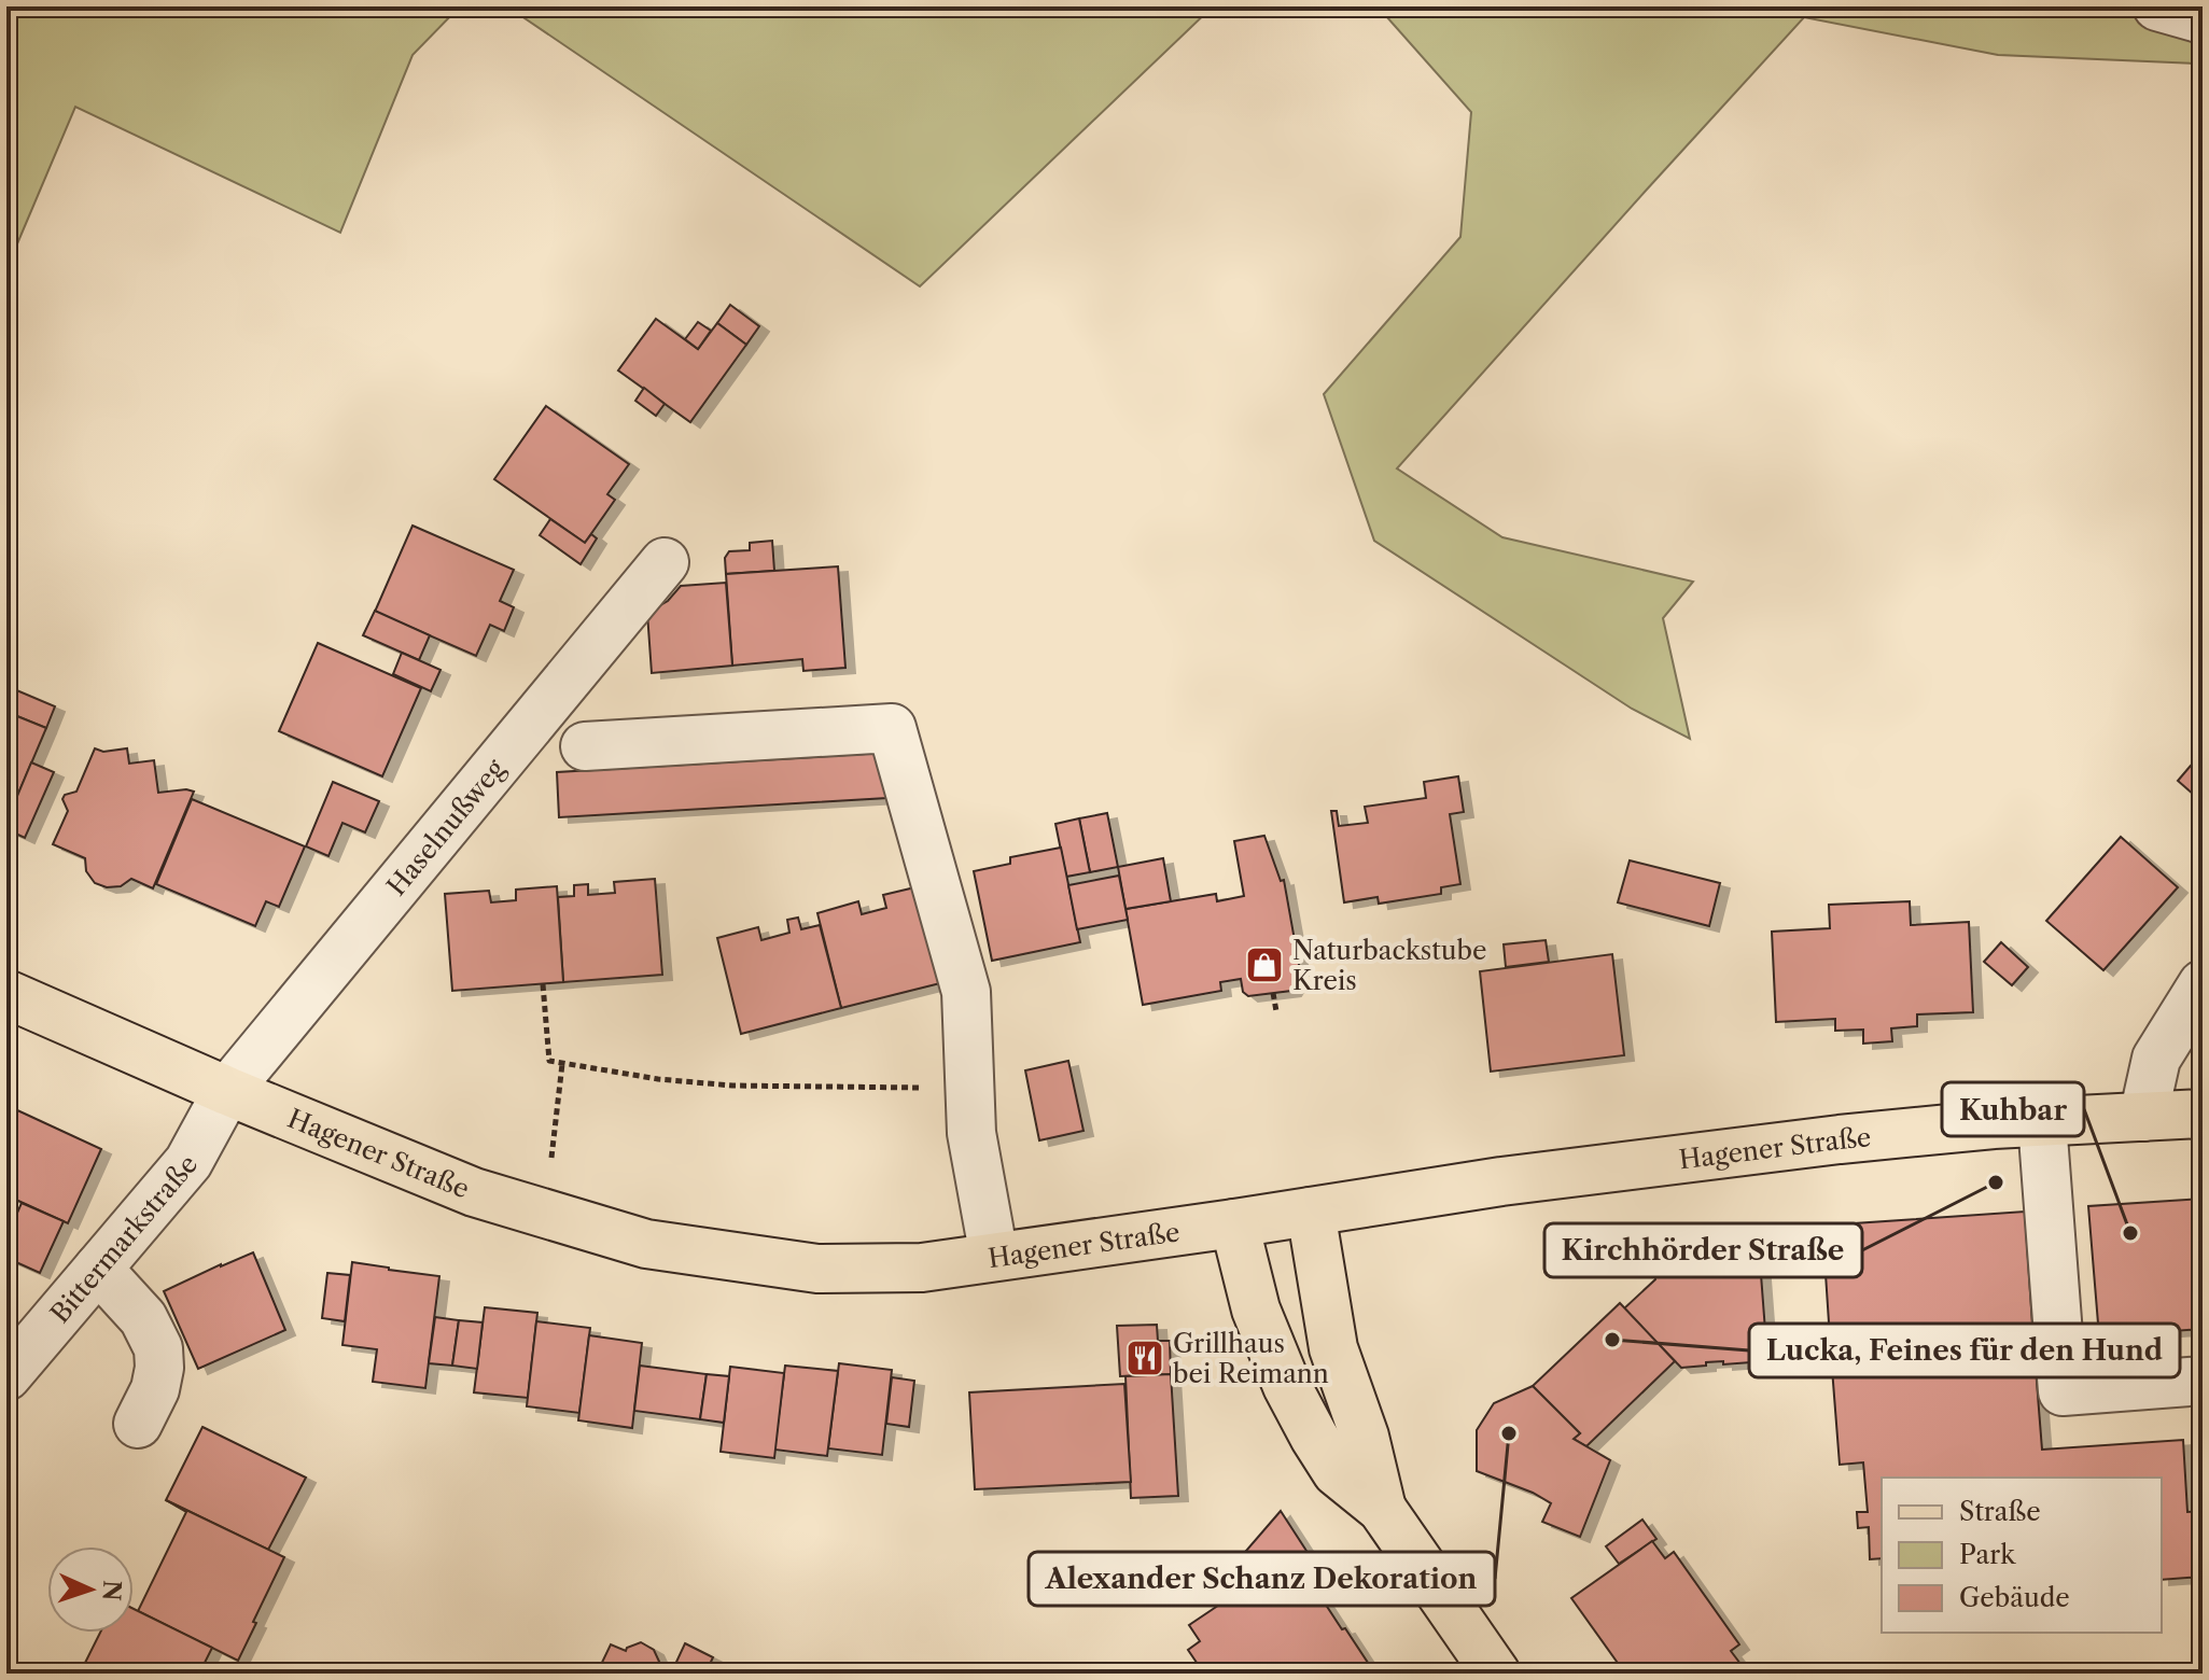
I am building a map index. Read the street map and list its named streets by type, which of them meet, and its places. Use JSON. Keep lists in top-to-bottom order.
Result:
{
  "streets": {
    "main road": ["Hagener Straße"],
    "street": ["Haselnußweg", "Bittermarkstraße"]
  },
  "crossings": [
    ["Haselnußweg", "Hagener Straße"],
    ["Haselnußweg", "Bittermarkstraße"],
    ["Hagener Straße", "Bittermarkstraße"]
  ],
  "places": {
    "shop": ["Naturbackstube Kreis"],
    "other": [
      "Kirchhörder Straße",
      "Kuhbar",
      "Lucka, Feines für den Hund",
      "Alexander Schanz Dekoration"
    ],
    "restaurant": ["Grillhaus bei Reimann"]
  },
  "legend": ["Straße", "Park", "Gebäude"],
  "north": "right"
}
